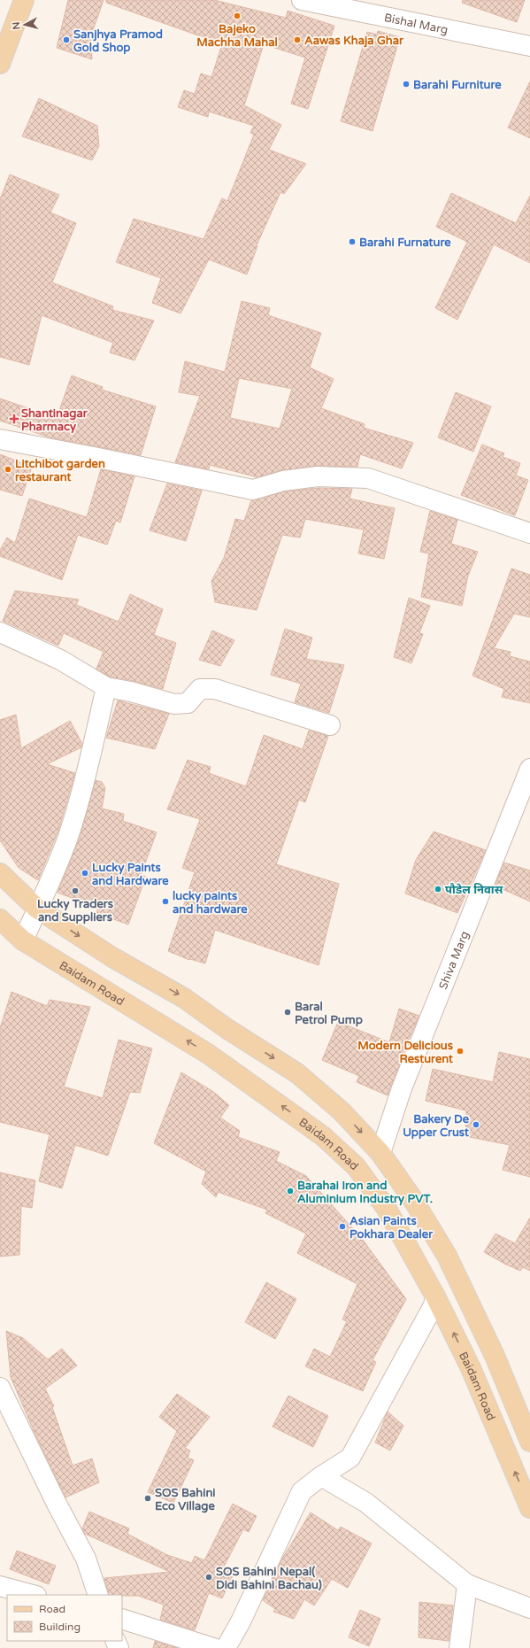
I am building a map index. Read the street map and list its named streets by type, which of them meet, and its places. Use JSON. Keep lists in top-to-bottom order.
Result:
{
  "streets": {
    "main road": ["Baidam Road"],
    "street": ["Bishal Marg", "Shiva Marg"]
  },
  "places": {
    "other": [
      "Bajeko Machha Mahal",
      "Sanjhya Pramod Gold Shop",
      "Aawas Khaja Ghar",
      "Barahi Furniture",
      "Barahi Furnature",
      "Litchibot garden restaurant",
      "Lucky Paints and Hardware",
      "पौडेल निवास",
      "Lucky Traders and Suppliers",
      "lucky paints and hardware",
      "Baral Petrol Pump",
      "Modern Delicious Resturent",
      "Bakery De Upper Crust",
      "Barahai Iron and Aluminium Industry PVT.",
      "Asian Paints Pokhara Dealer",
      "SOS Bahini Eco Village",
      "SOS Bahini Nepal( Didi Bahini Bachau)"
    ],
    "health": ["Shantinagar Pharmacy"]
  },
  "legend": ["Road", "Building"],
  "north": "left"
}
